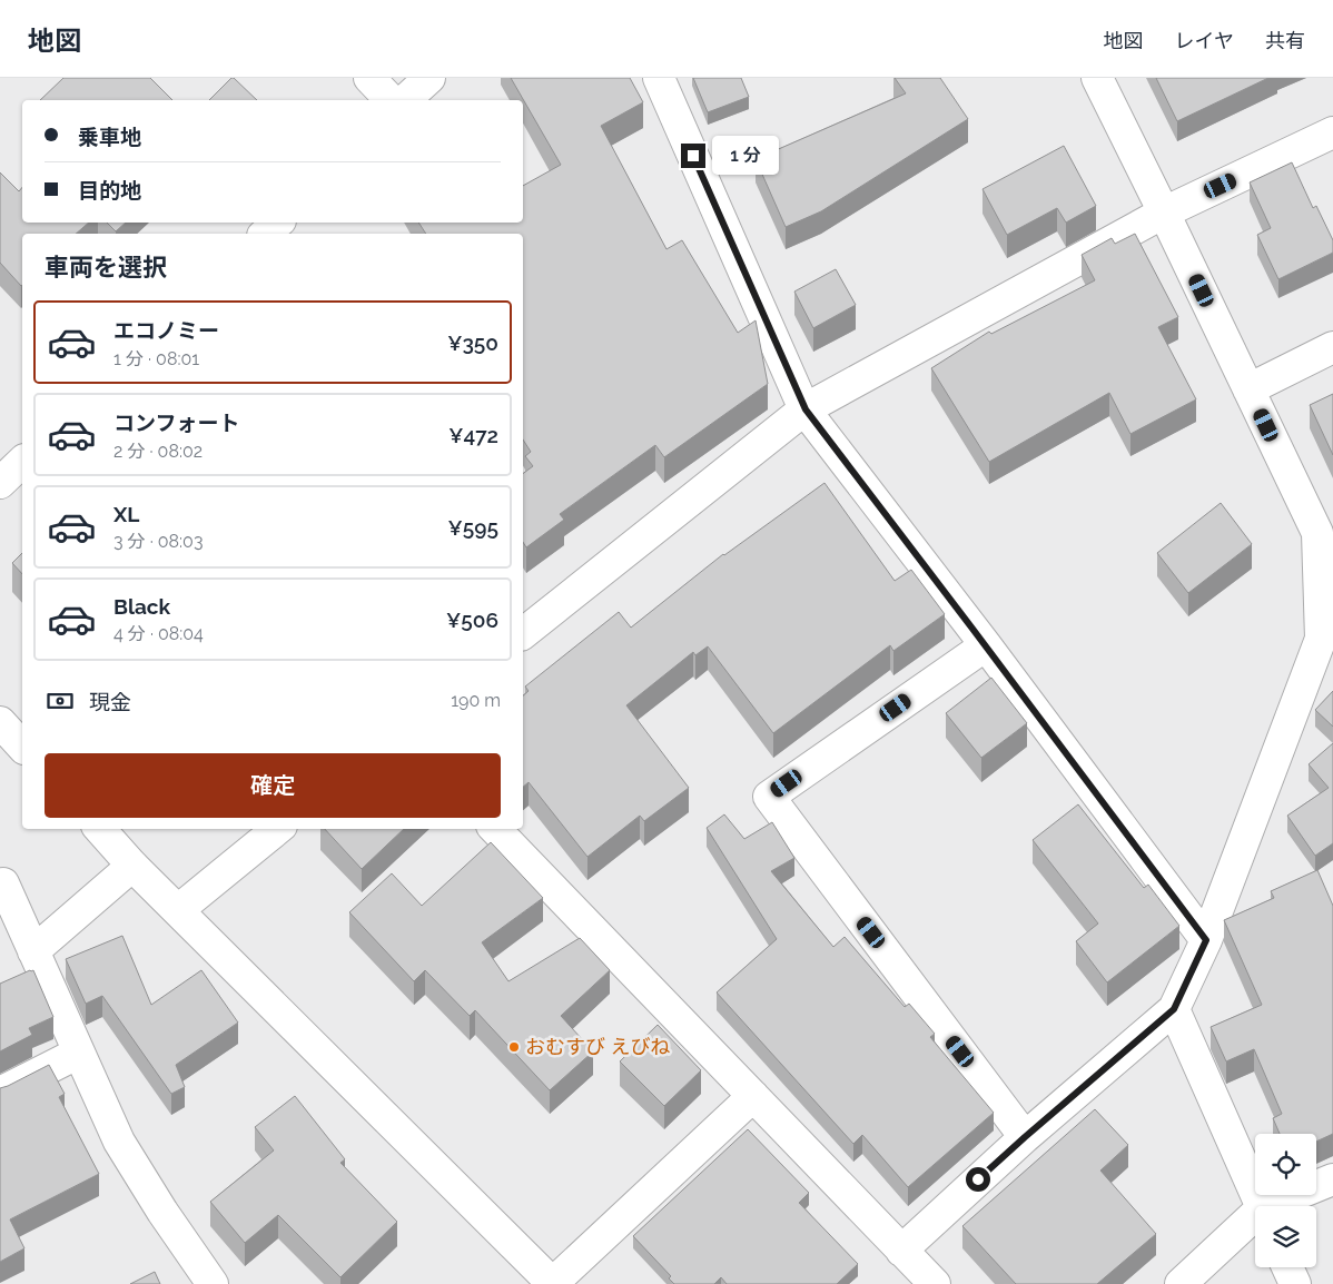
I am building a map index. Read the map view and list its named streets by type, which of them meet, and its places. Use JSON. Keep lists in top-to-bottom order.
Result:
{
  "places": ["おむすび えびね"],
  "page": {
    "header": "地図",
    "nav": ["地図", "レイヤ", "共有"],
    "banner": ["乗車地", "目的地"],
    "bubble": "1 分",
    "heading": "車両を選択",
    "list": [
      {
        "name": "エコノミー",
        "note": "1 分 · 08:01",
        "value": "¥350"
      },
      {
        "name": "コンフォート",
        "note": "2 分 · 08:02",
        "value": "¥472"
      },
      {
        "name": "XL",
        "note": "3 分 · 08:03",
        "value": "¥595"
      },
      {
        "name": "Black",
        "note": "4 分 · 08:04",
        "value": "¥506"
      }
    ],
    "pay": ["現金", "190 m"],
    "buttons": "確定"
  }
}
